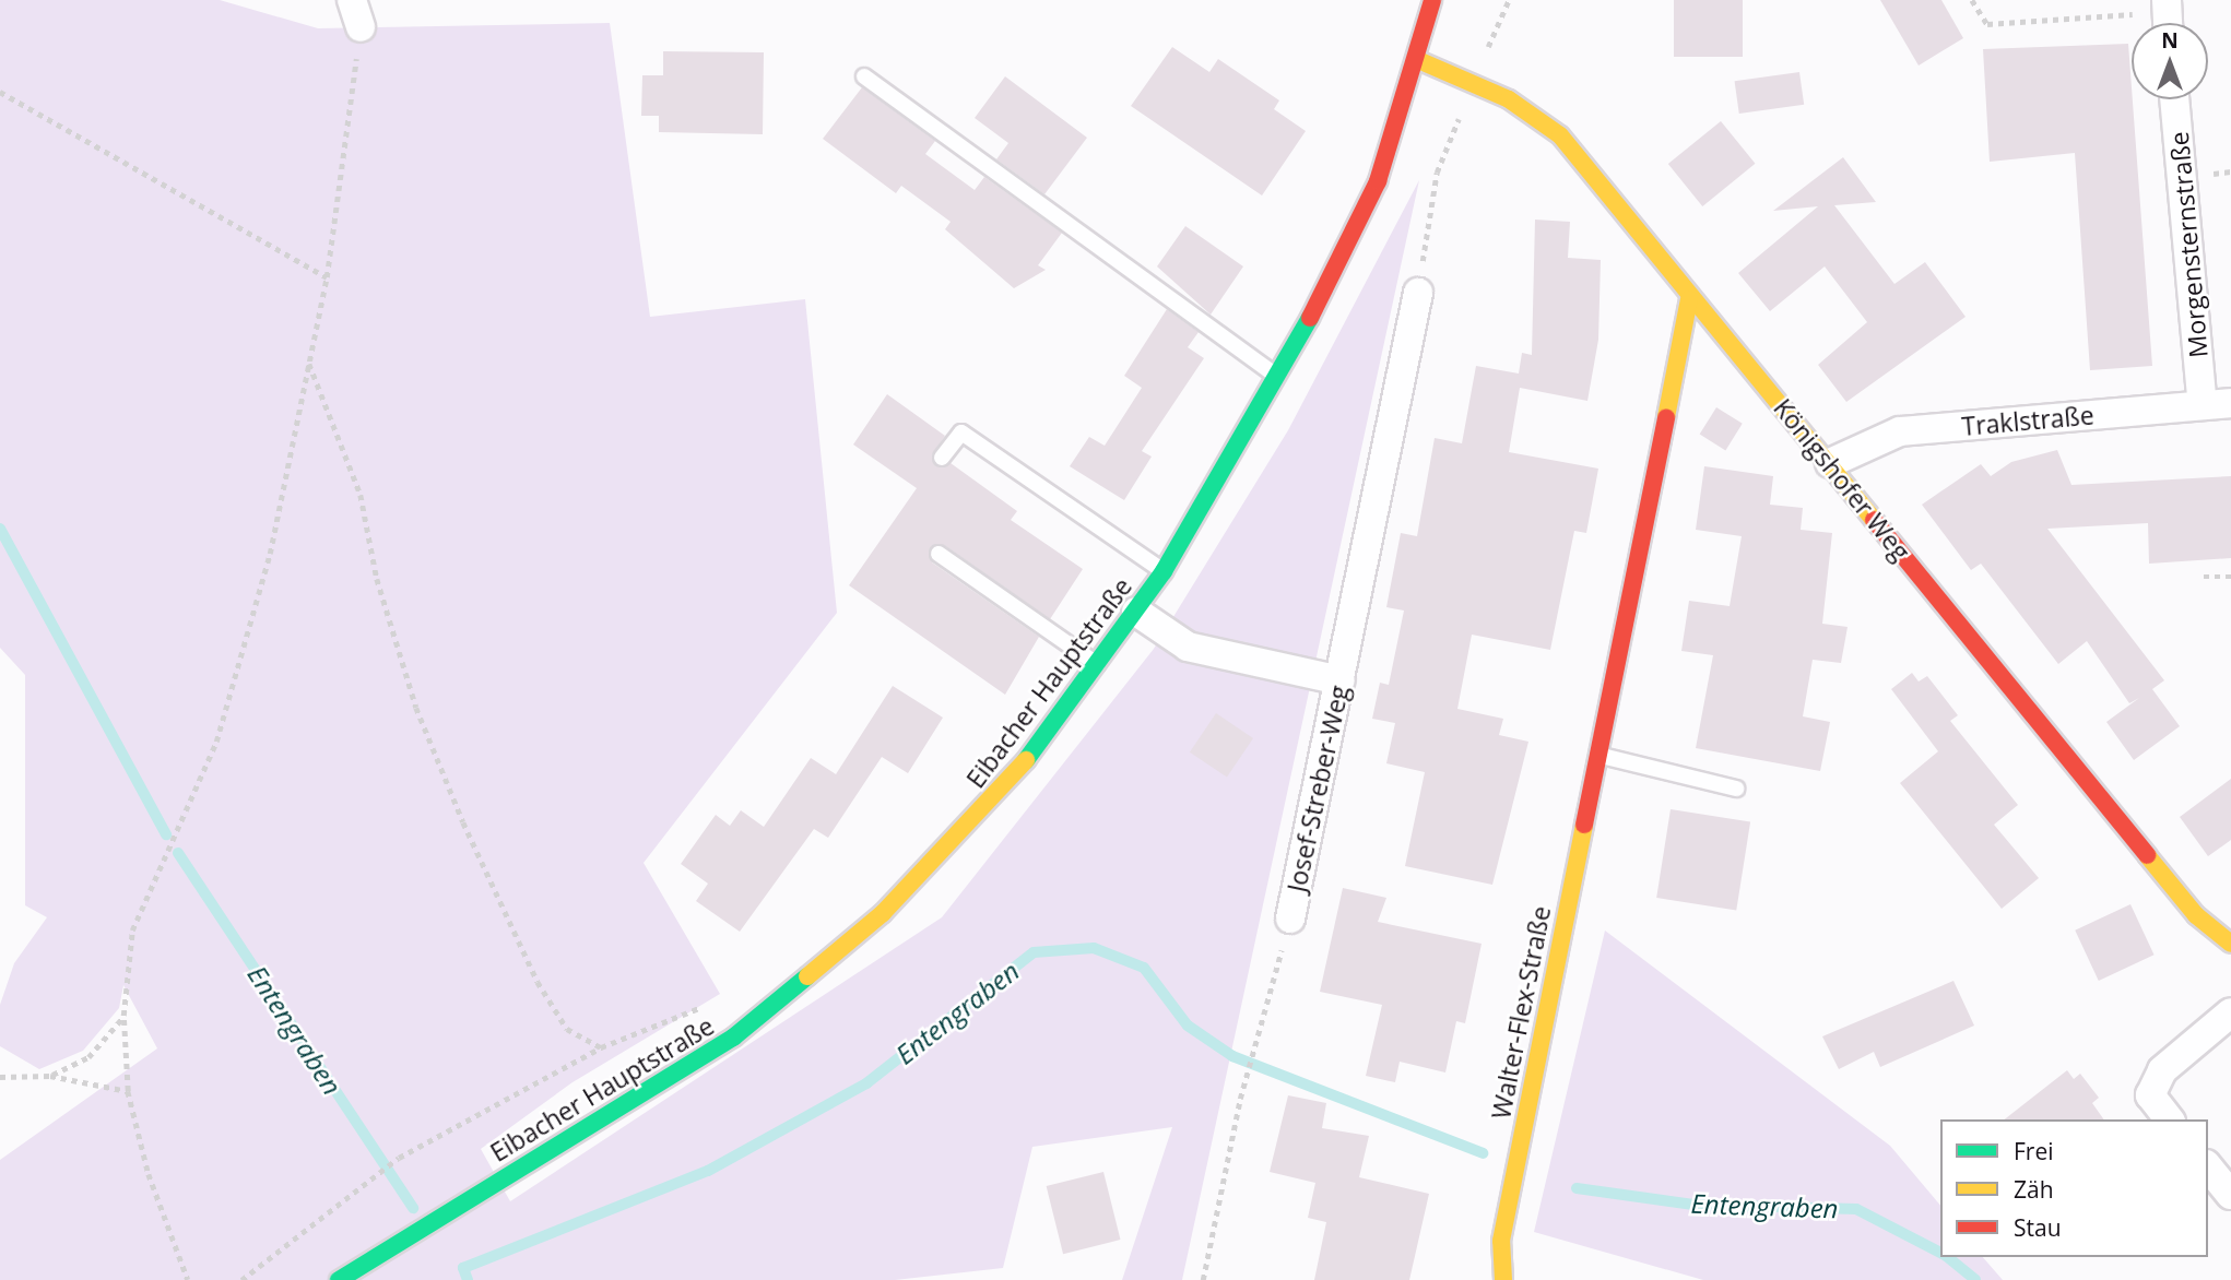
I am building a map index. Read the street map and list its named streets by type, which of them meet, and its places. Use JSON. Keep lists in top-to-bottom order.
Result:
{
  "streets": {
    "street": [
      "Morgensternstraße",
      "Traklstraße",
      "Königshofer Weg",
      "Eibacher Hauptstraße",
      "Josef-Streber-Weg",
      "Walter-Flex-Straße"
    ]
  },
  "crossings": [
    ["Morgensternstraße", "Traklstraße"],
    ["Traklstraße", "Königshofer Weg"],
    ["Königshofer Weg", "Eibacher Hauptstraße"],
    ["Königshofer Weg", "Walter-Flex-Straße"]
  ],
  "water": ["Entengraben"],
  "legend": ["Frei", "Zäh", "Stau"],
  "north": "top"
}
